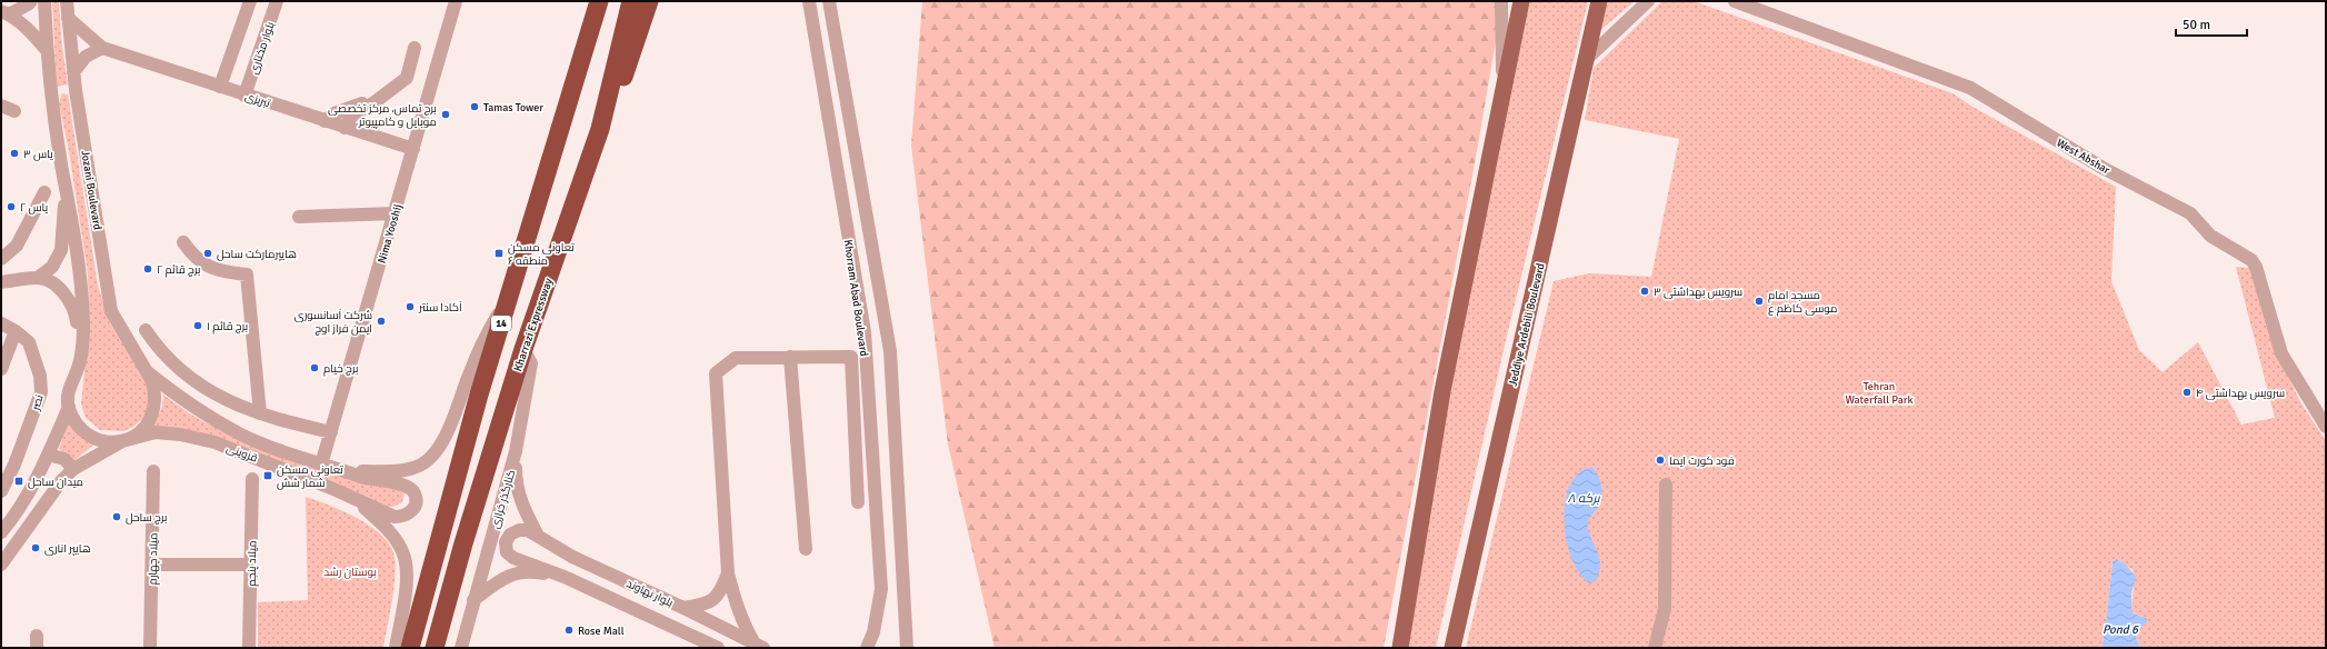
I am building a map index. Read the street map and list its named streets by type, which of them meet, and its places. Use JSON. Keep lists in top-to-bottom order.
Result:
{
  "streets": {
    "highway": ["14", "Kharrazi Expressway"],
    "main road": ["Jeddiye Ardebili Boulevard"],
    "street": [
      "بلوار مختاری",
      "تبریزی",
      "West Abshar",
      "Jozani Boulevard",
      "Nima Yooshij",
      "Khorram Abad Boulevard",
      "نصر",
      "قزوینی",
      "کنارگذر خرازی",
      "میلاد چهارم",
      "میلاد پنجم",
      "بلوار نهاوند"
    ]
  },
  "crossings": [
    ["بلوار مختاری", "تبریزی"],
    ["تبریزی", "Nima Yooshij"],
    ["Jozani Boulevard", "قزوینی"],
    ["Nima Yooshij", "قزوینی"],
    ["Kharrazi Expressway", "کنارگذر خرازی"]
  ],
  "water": ["برکه ۸", "Pond 6"],
  "parks": ["Tehran Waterfall Park", "بوستان رشد"],
  "places": {
    "other": [
      "Tamas Tower",
      "برج تماس، مرکز تخصصی موبایل و کامپیوتر",
      "یاس ۳",
      "یاس ۲",
      "هایپرمارکت ساحل",
      "برج قائم ۲",
      "سرویس بهداشتی ۳",
      "مسجد امام موسی کاظم ع",
      "آکادا سنتر",
      "شرکت آسانسوری ایمن فراز اوج",
      "برج قائم ۱",
      "برج خیام",
      "سرویس بهداشتی ۴",
      "فود کورت ایما",
      "برج ساحل",
      "هايپر اناری",
      "Rose Mall"
    ],
    "transit": ["تعاونی مسکن منطقه ۶", "تعاونی مسکن شمار شش", "میدان ساحل"]
  },
  "scale_bar": "50 m"
}
